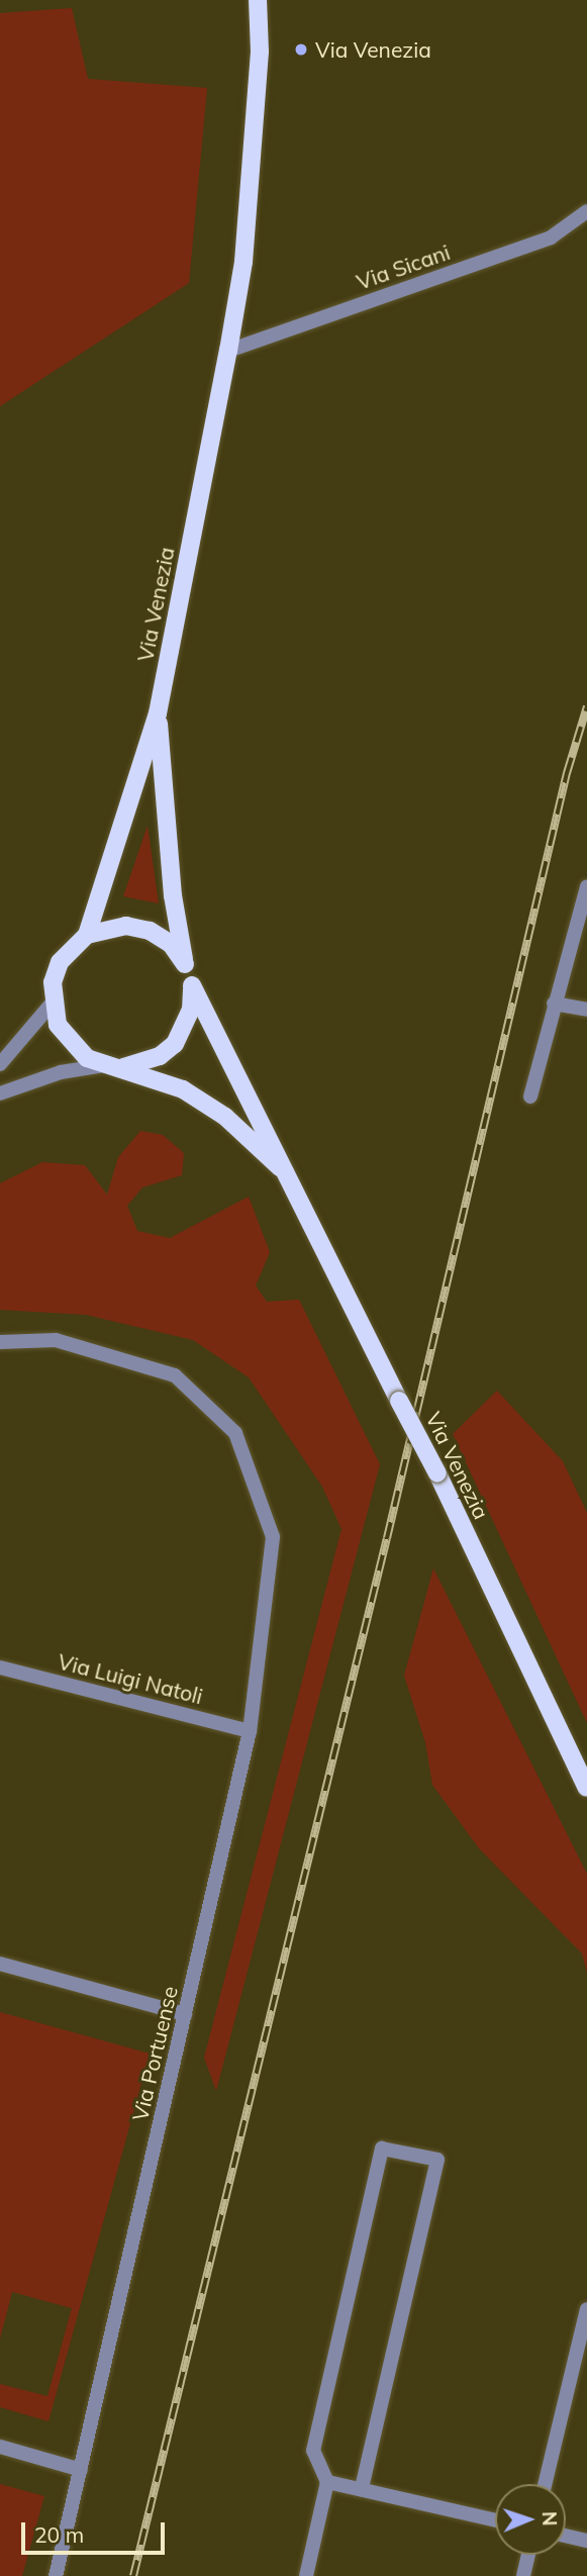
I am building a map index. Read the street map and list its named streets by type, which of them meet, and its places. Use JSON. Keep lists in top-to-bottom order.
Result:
{
  "streets": {
    "main road": ["Via Venezia"],
    "street": ["Via Sicani", "Via Luigi Natoli", "Via Portuense"]
  },
  "crossings": [
    ["Via Sicani", "Via Venezia"],
    ["Via Luigi Natoli", "Via Portuense"]
  ],
  "places": ["Via Venezia"],
  "scale_bar": "20 m",
  "north": "right"
}
